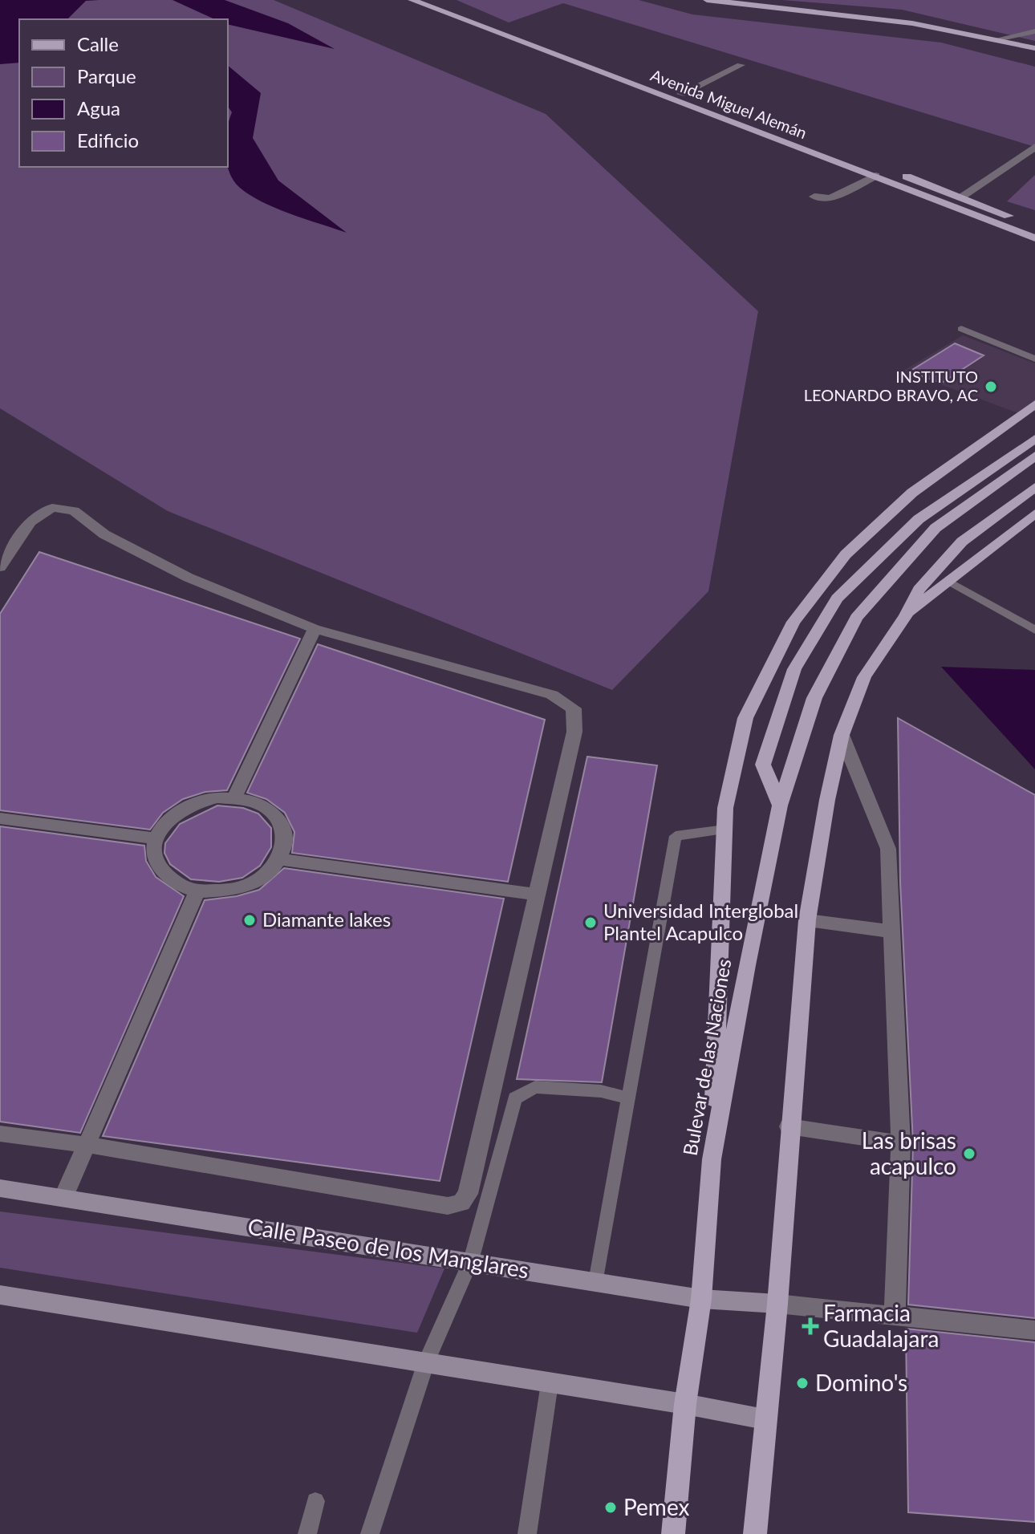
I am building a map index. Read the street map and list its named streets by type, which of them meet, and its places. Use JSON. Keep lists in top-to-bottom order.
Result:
{
  "streets": {
    "main road": ["Avenida Miguel Alemán", "Bulevar de las Naciones", "Calle Paseo de los Manglares"]
  },
  "crossings": [
    ["Bulevar de las Naciones", "Calle Paseo de los Manglares"]
  ],
  "places": {
    "other": [
      "INSTITUTO LEONARDO BRAVO, AC",
      "Diamante lakes",
      "Universidad Interglobal Plantel Acapulco",
      "Las brisas acapulco",
      "Domino's",
      "Pemex"
    ],
    "health": ["Farmacia Guadalajara"]
  },
  "legend": [
    "Calle",
    "Parque",
    "Agua",
    "Edificio"
  ]
}
